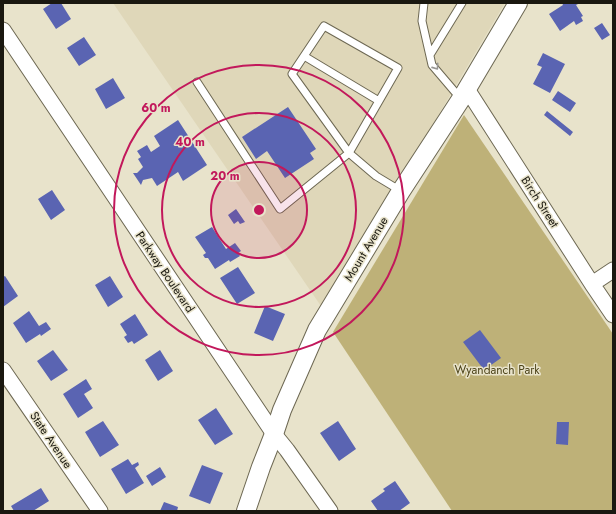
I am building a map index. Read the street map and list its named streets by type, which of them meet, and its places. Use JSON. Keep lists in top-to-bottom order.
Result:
{
  "streets": {
    "street": [
      "Birch Street",
      "Mount Avenue",
      "Parkway Boulevard",
      "State Avenue"
    ]
  },
  "crossings": [
    ["Birch Street", "Mount Avenue"],
    ["Mount Avenue", "Parkway Boulevard"]
  ],
  "parks": ["Wyandanch Park"],
  "rings": ["60 m", "40 m", "20 m"]
}
